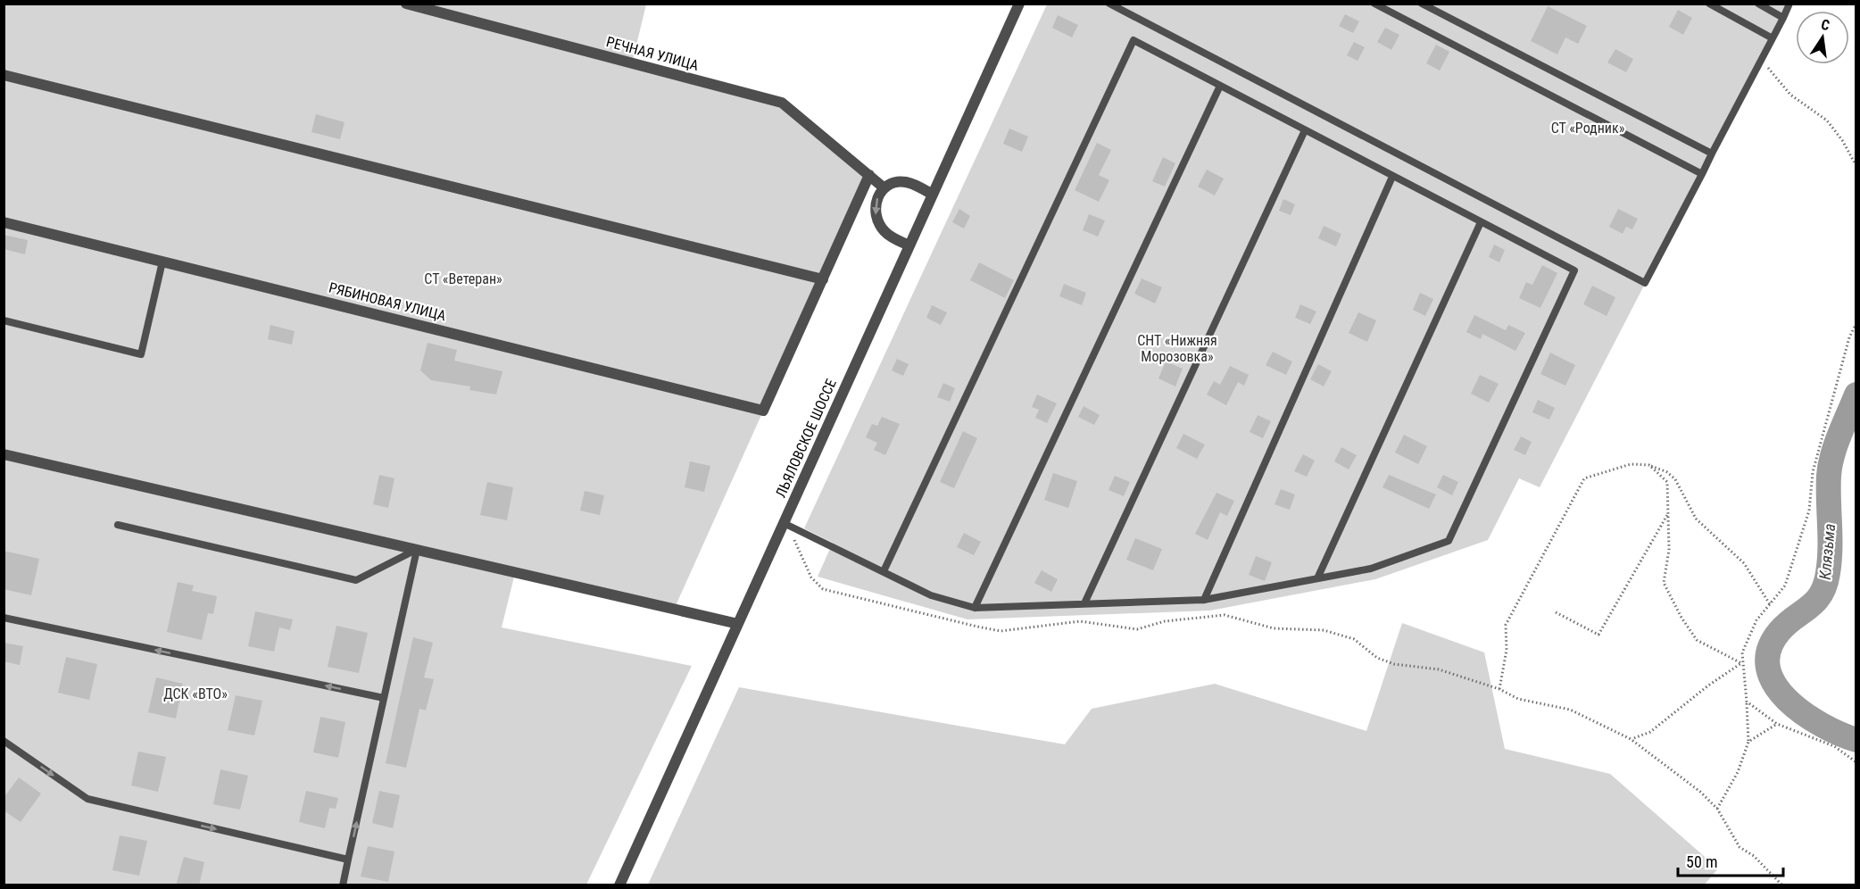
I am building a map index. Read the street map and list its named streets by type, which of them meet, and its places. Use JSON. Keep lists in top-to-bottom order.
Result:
{
  "streets": {
    "street": ["РЕЧНАЯ УЛИЦА", "РЯБИНОВАЯ УЛИЦА", "ЛЬЯЛОВСКОЕ ШОССЕ"]
  },
  "crossings": [
    ["РЕЧНАЯ УЛИЦА", "ЛЬЯЛОВСКОЕ ШОССЕ"]
  ],
  "water": ["Клязьма"],
  "parks": [
    "СТ «Родник»",
    "СТ «Ветеран»",
    "СНТ «Нижняя Морозовка»",
    "ДСК «ВТО»"
  ],
  "scale_bar": "50 m",
  "north": "top"
}
